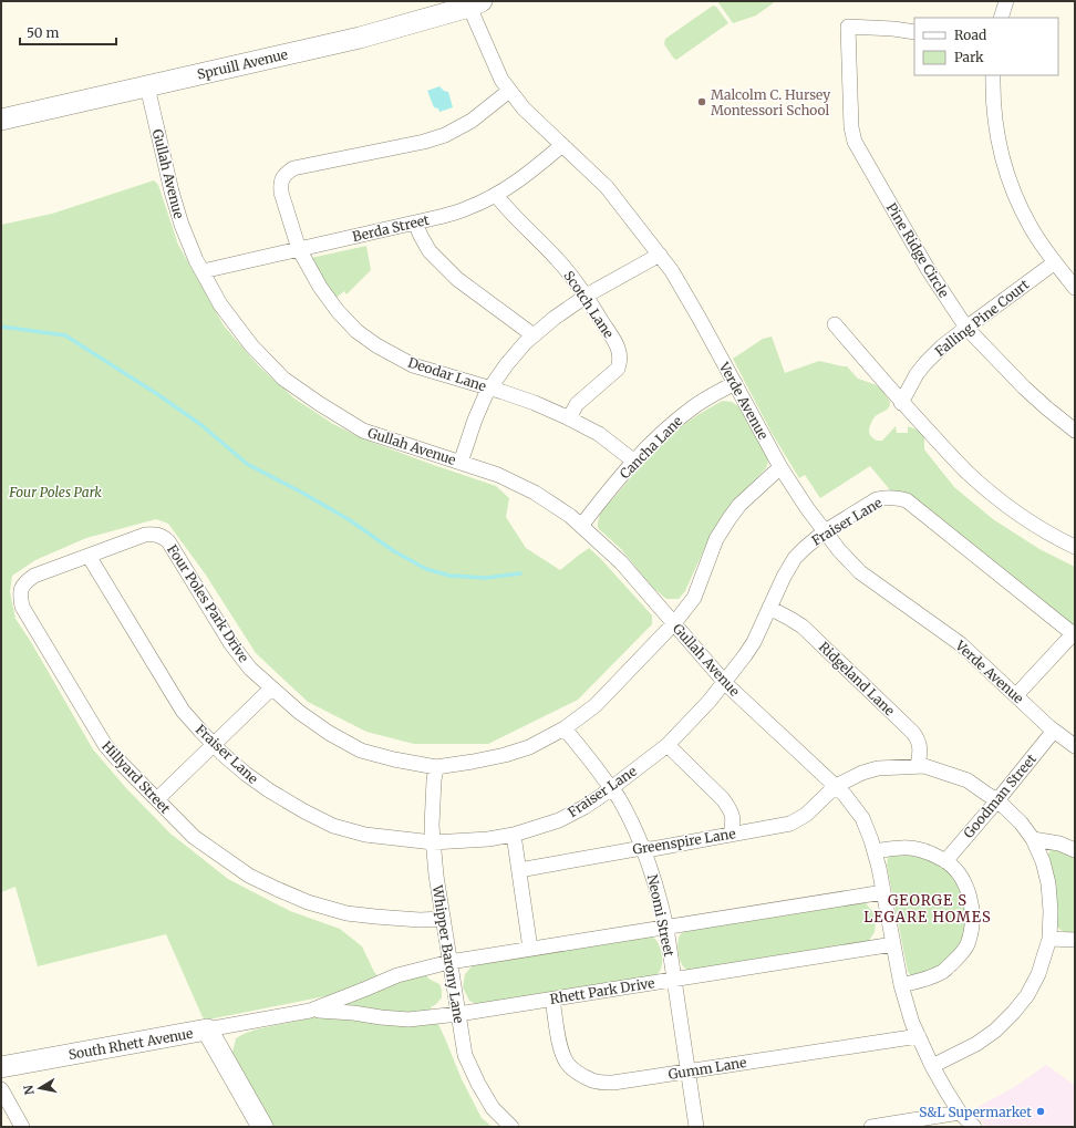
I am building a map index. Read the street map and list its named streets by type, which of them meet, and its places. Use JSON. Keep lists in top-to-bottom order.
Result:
{
  "streets": {
    "street": [
      "Spruill Avenue",
      "Gullah Avenue",
      "Berda Street",
      "Pine Ridge Circle",
      "Scotch Lane",
      "Falling Pine Court",
      "Deodar Lane",
      "Verde Avenue",
      "Cancha Lane",
      "Fraiser Lane",
      "Four Poles Park Drive",
      "Ridgeland Lane",
      "Hillyard Street",
      "Goodman Street",
      "Greenspire Lane",
      "Neomi Street",
      "Whipper Barony Lane",
      "Rhett Park Drive",
      "South Rhett Avenue",
      "Gumm Lane"
    ]
  },
  "crossings": [
    ["Spruill Avenue", "Gullah Avenue"],
    ["Spruill Avenue", "Verde Avenue"],
    ["Gullah Avenue", "Berda Street"],
    ["Gullah Avenue", "Cancha Lane"],
    ["Gullah Avenue", "Fraiser Lane"],
    ["Gullah Avenue", "Four Poles Park Drive"],
    ["Gullah Avenue", "Greenspire Lane"],
    ["Gullah Avenue", "Rhett Park Drive"],
    ["Gullah Avenue", "Gumm Lane"],
    ["Berda Street", "Scotch Lane"],
    ["Berda Street", "Deodar Lane"],
    ["Berda Street", "Verde Avenue"],
    ["Pine Ridge Circle", "Falling Pine Court"],
    ["Scotch Lane", "Deodar Lane"],
    ["Deodar Lane", "Verde Avenue"],
    ["Deodar Lane", "Cancha Lane"],
    ["Verde Avenue", "Cancha Lane"],
    ["Verde Avenue", "Fraiser Lane"],
    ["Verde Avenue", "Four Poles Park Drive"],
    ["Verde Avenue", "Goodman Street"],
    ["Fraiser Lane", "Ridgeland Lane"],
    ["Fraiser Lane", "Hillyard Street"],
    ["Fraiser Lane", "Neomi Street"],
    ["Fraiser Lane", "Whipper Barony Lane"],
    ["Four Poles Park Drive", "Hillyard Street"],
    ["Four Poles Park Drive", "Neomi Street"],
    ["Four Poles Park Drive", "Whipper Barony Lane"],
    ["Ridgeland Lane", "Greenspire Lane"],
    ["Hillyard Street", "Whipper Barony Lane"],
    ["Goodman Street", "Greenspire Lane"],
    ["Greenspire Lane", "Neomi Street"],
    ["Neomi Street", "Rhett Park Drive"],
    ["Neomi Street", "Gumm Lane"],
    ["Whipper Barony Lane", "Rhett Park Drive"],
    ["Rhett Park Drive", "South Rhett Avenue"],
    ["Rhett Park Drive", "Gumm Lane"]
  ],
  "districts": ["GEORGE S LEGARE HOMES"],
  "parks": ["Four Poles Park"],
  "places": ["Malcolm C. Hursey Montessori School", "S&L Supermarket"],
  "legend": ["Road", "Park"],
  "scale_bar": "50 m",
  "north": "left"
}
